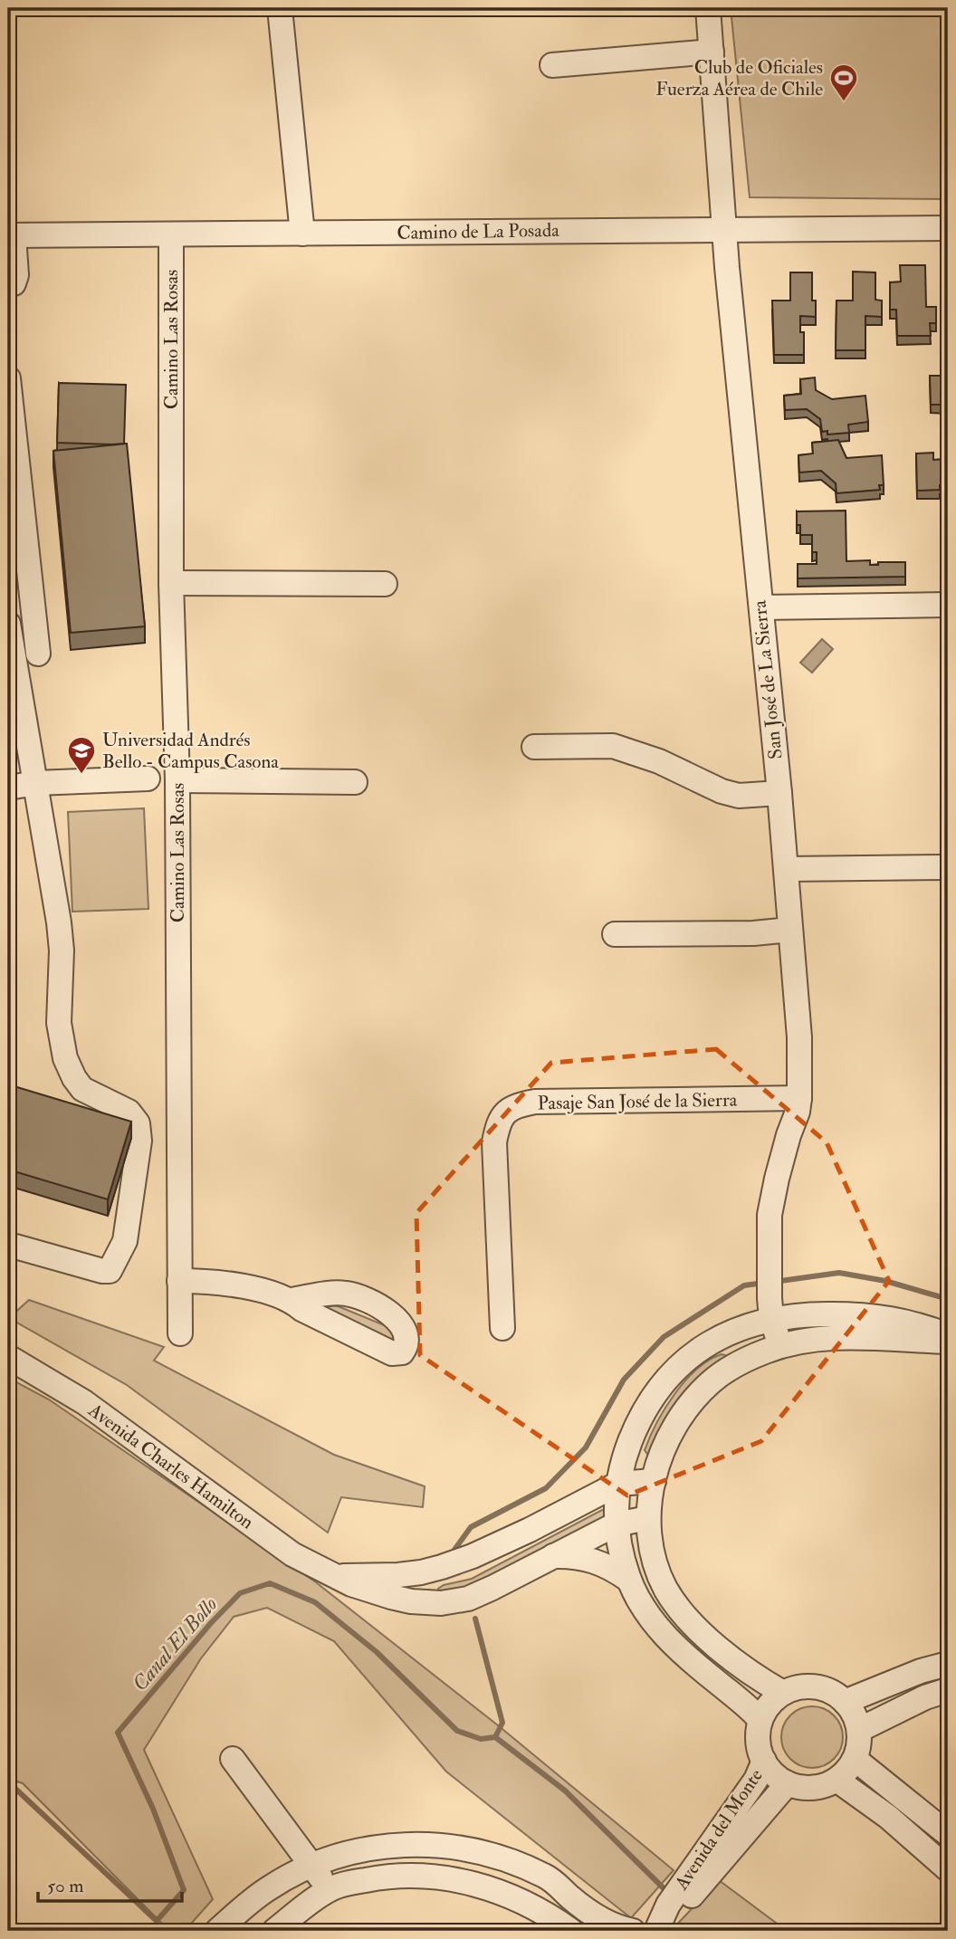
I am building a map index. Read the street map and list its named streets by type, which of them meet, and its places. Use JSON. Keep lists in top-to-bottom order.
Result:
{
  "streets": {
    "street": [
      "Camino de La Posada",
      "Camino Las Rosas",
      "San José de La Sierra",
      "Pasaje San José de la Sierra",
      "Avenida Charles Hamilton",
      "Avenida del Monte"
    ]
  },
  "crossings": [
    ["Camino de La Posada", "Camino Las Rosas"],
    ["Camino de La Posada", "San José de La Sierra"],
    ["San José de La Sierra", "Pasaje San José de la Sierra"]
  ],
  "water": ["Canal El Bollo"],
  "places": {
    "sports": ["Club de Oficiales Fuerza Aérea de Chile"],
    "school or university": ["Universidad Andrés Bello - Campus Casona"]
  },
  "scale_bar": "50 m"
}
